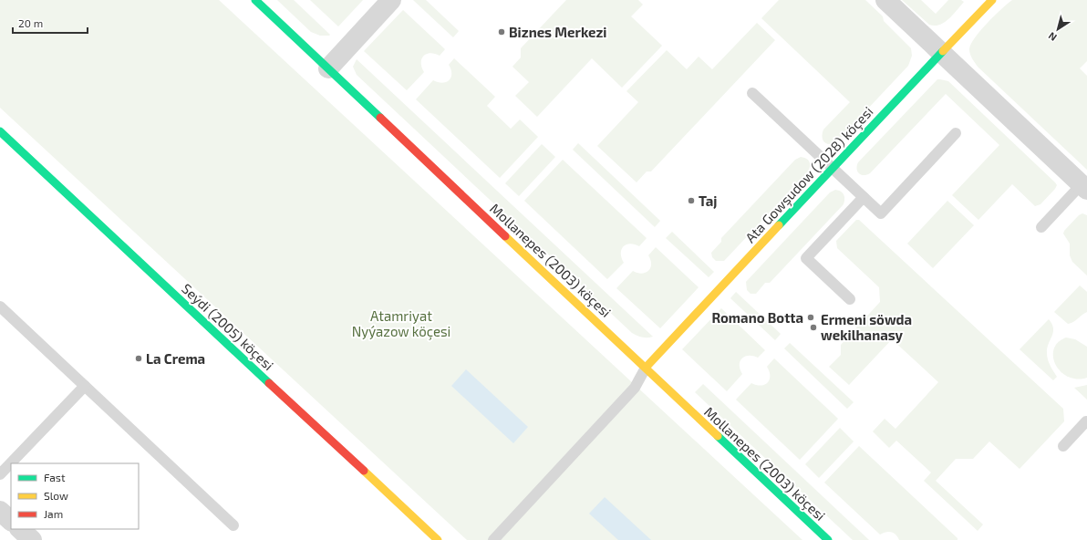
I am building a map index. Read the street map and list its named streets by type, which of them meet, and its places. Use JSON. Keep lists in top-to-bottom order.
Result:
{
  "streets": {
    "street": ["Ata Gowşudow (2028) köçesi", "Mollanepes (2003) köçesi", "Seýdi (2005) köçesi"]
  },
  "crossings": [
    ["Ata Gowşudow (2028) köçesi", "Mollanepes (2003) köçesi"]
  ],
  "parks": ["Atamriyat Nyýazow köçesi"],
  "places": [
    "Biznes Merkezi",
    "Taj",
    "Romano Botta",
    "Ermeni söwda wekilhanasy",
    "La Crema"
  ],
  "legend": ["Fast", "Slow", "Jam"],
  "scale_bar": "20 m",
  "north": "bottom left"
}
